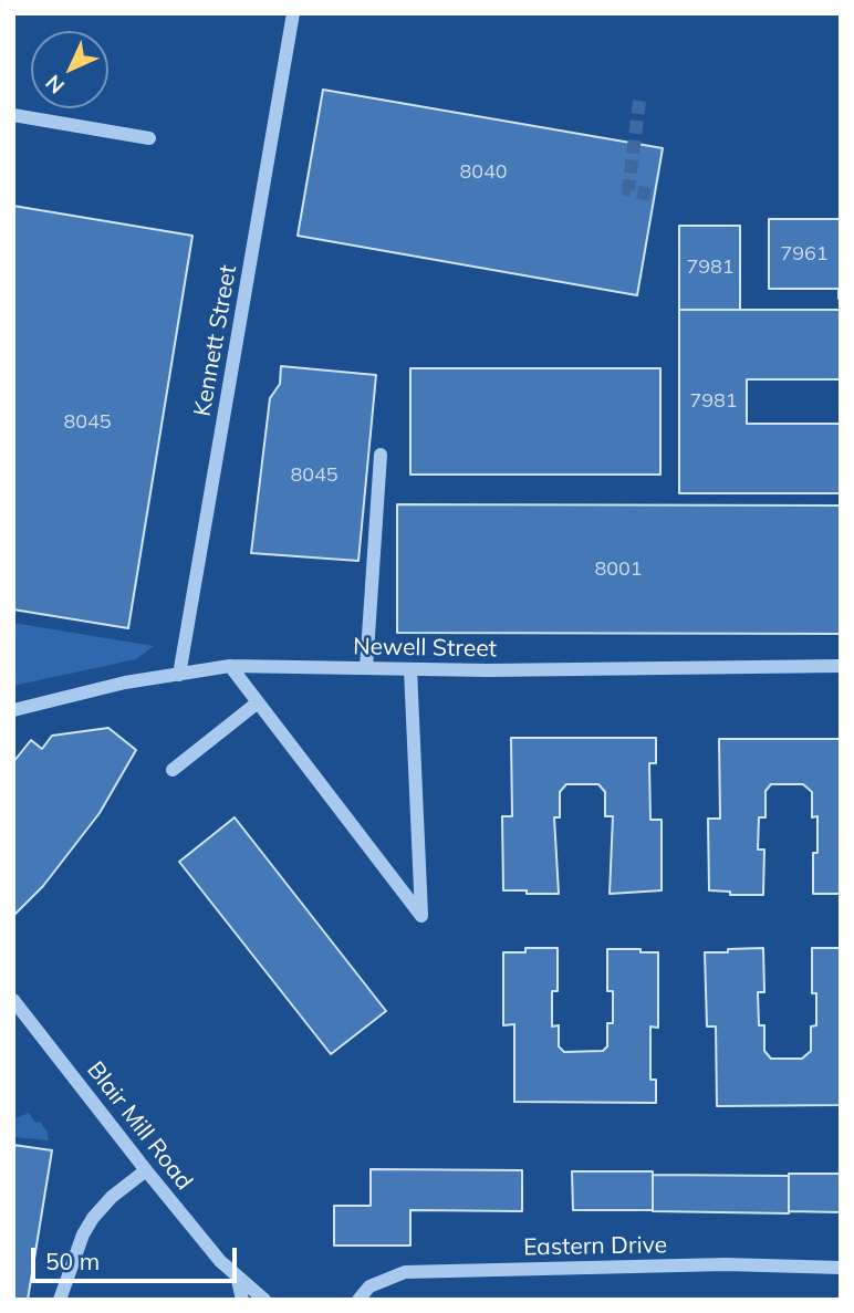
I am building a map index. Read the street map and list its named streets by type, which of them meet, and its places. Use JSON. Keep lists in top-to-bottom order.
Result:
{
  "streets": {
    "street": [
      "Kennett Street",
      "Newell Street",
      "Blair Mill Road",
      "Eastern Drive"
    ]
  },
  "crossings": [
    ["Kennett Street", "Newell Street"]
  ],
  "house_numbers": [
    "8040",
    "7961",
    "7981",
    "7981",
    "8045",
    "8045",
    "8001"
  ],
  "scale_bar": "50 m",
  "north": "bottom left"
}
